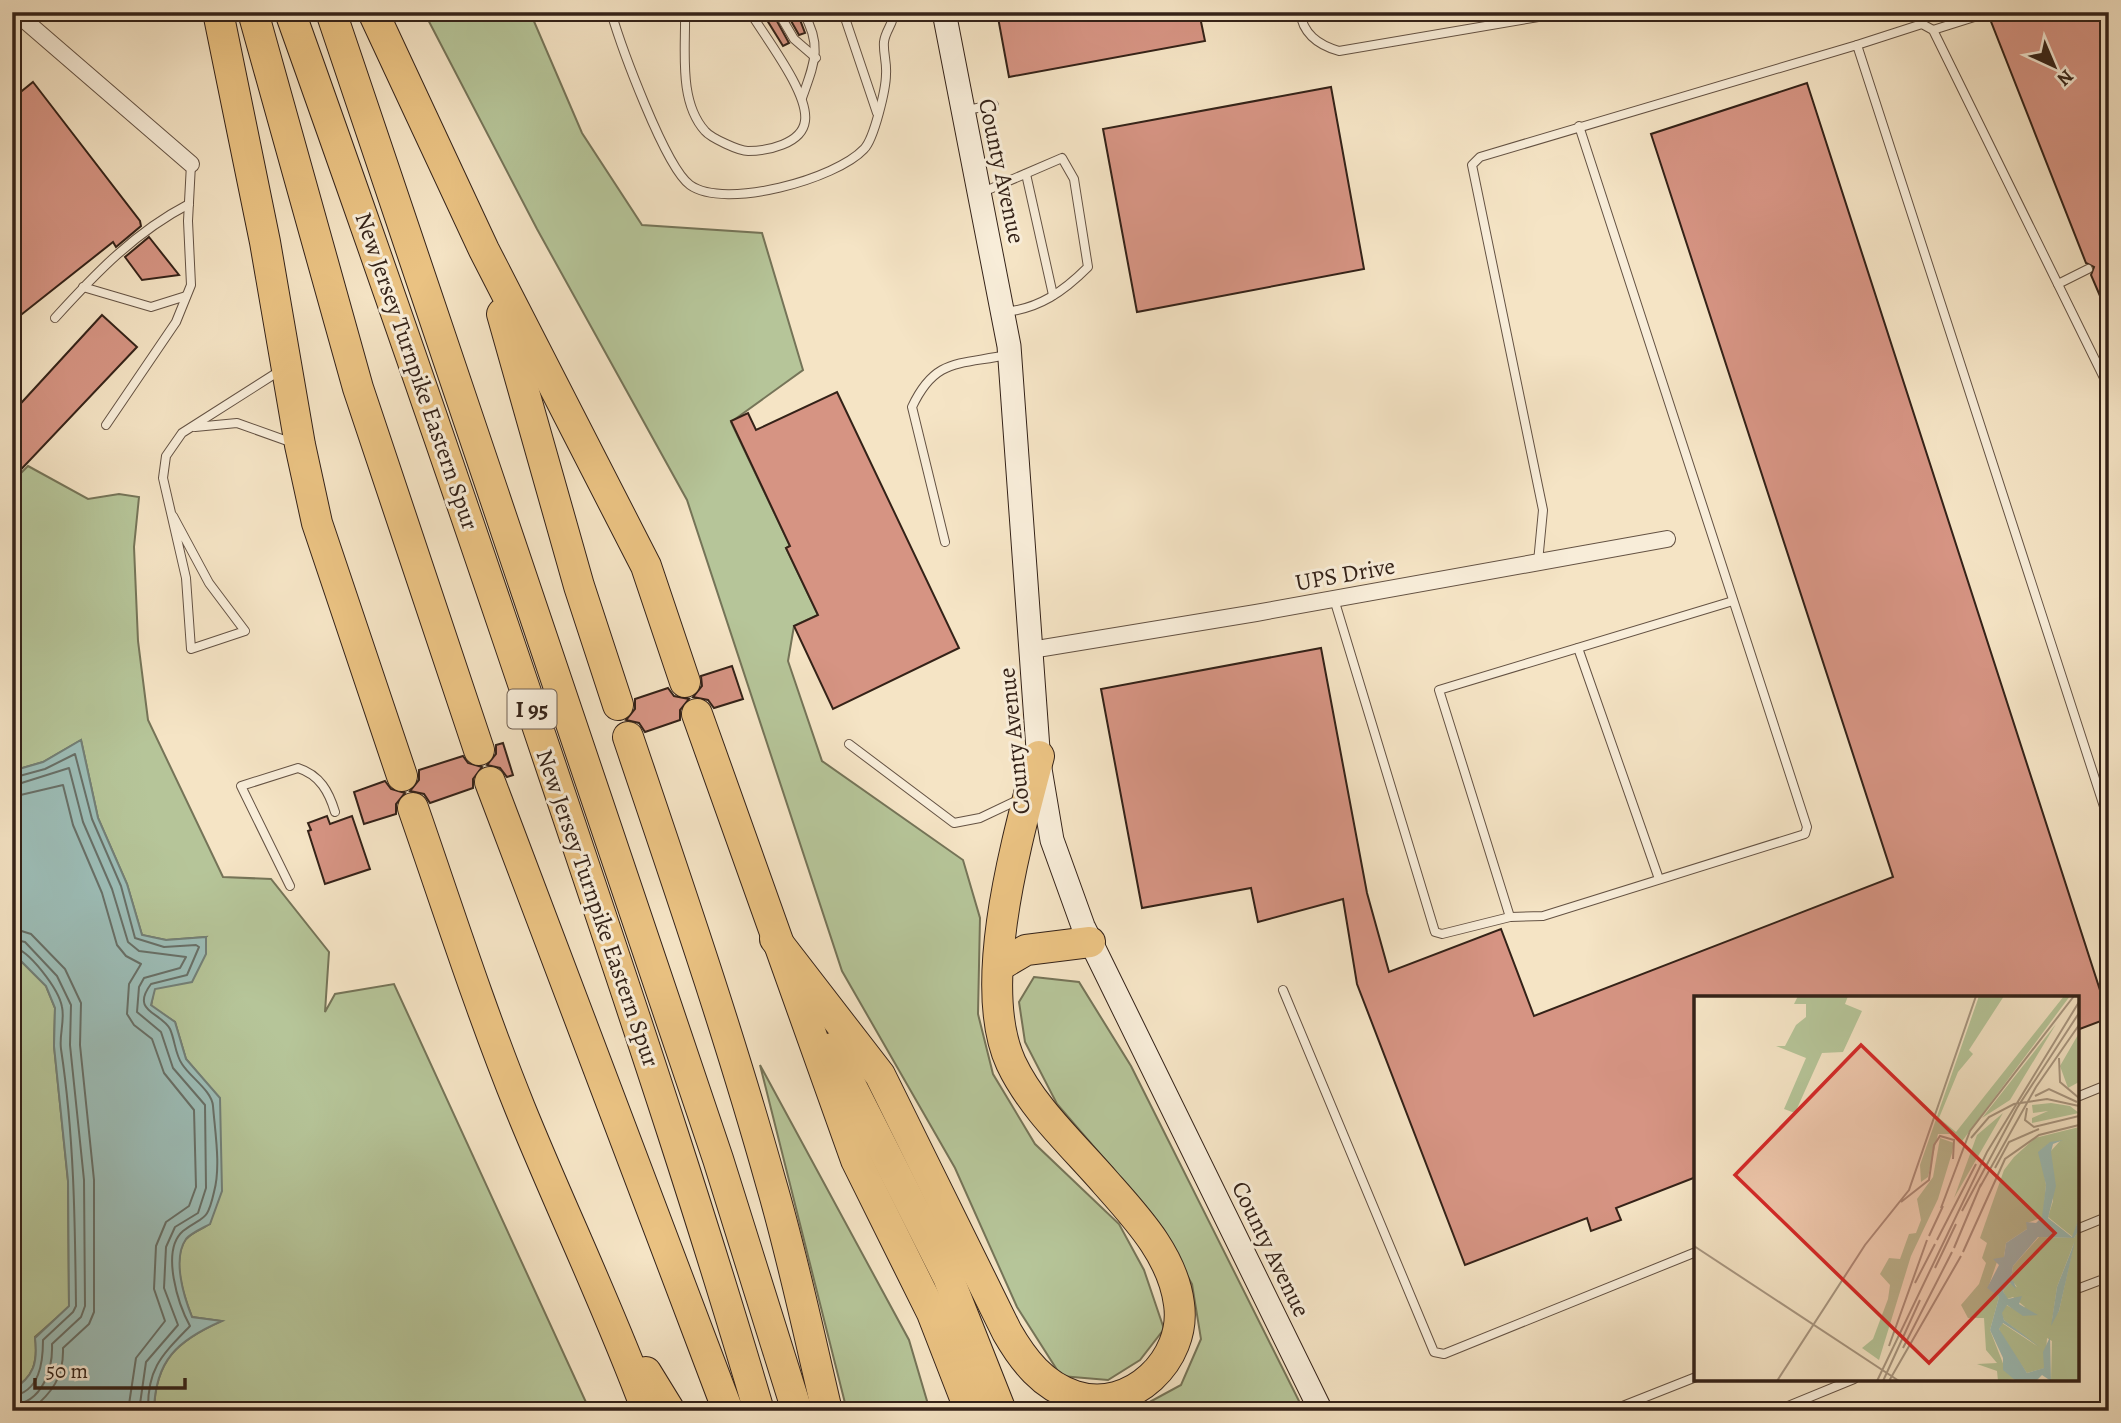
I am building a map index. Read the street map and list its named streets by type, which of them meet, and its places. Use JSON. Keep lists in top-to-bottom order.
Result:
{
  "streets": {
    "highway": ["New Jersey Turnpike Eastern Spur", "I 95"],
    "main road": ["County Avenue"],
    "street": ["UPS Drive"]
  },
  "crossings": [
    ["County Avenue", "UPS Drive"]
  ],
  "scale_bar": "50 m",
  "north": "bottom right"
}
